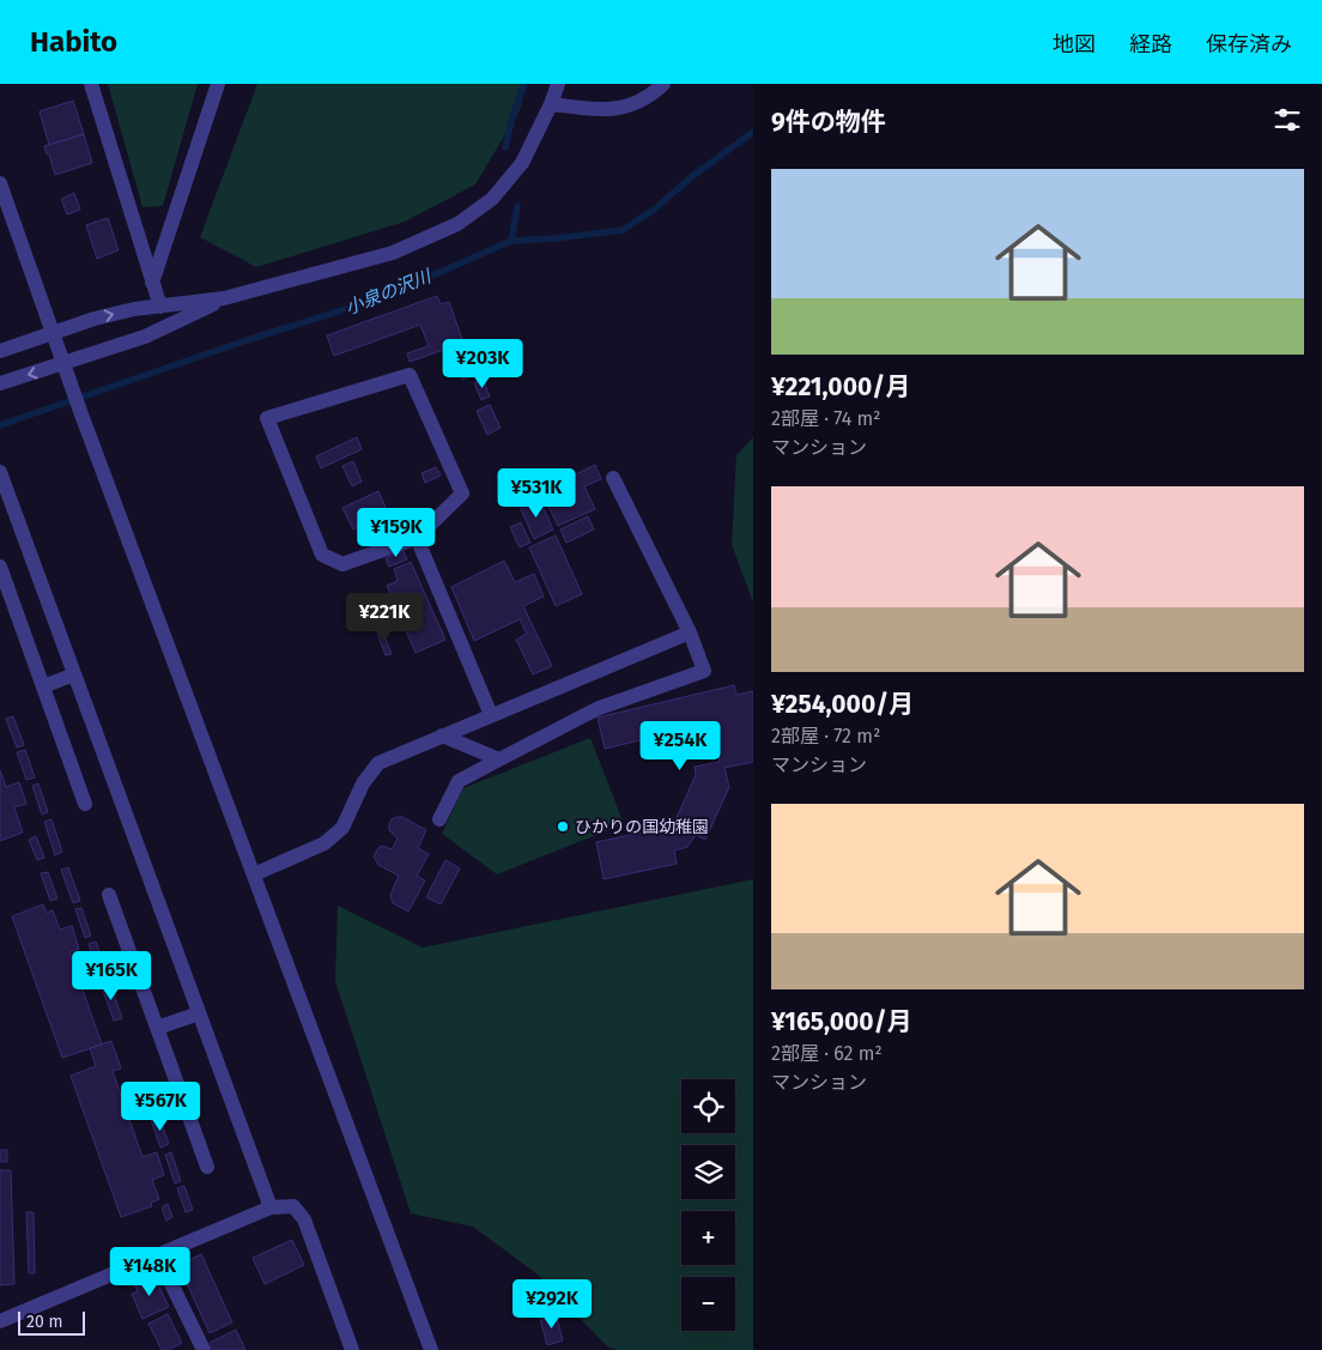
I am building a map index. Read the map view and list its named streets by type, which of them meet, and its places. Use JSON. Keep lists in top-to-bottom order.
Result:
{
  "water": ["小泉の沢川"],
  "places": ["ひかりの国幼稚園"],
  "scale_bar": "20 m",
  "page": {
    "header": "Habito",
    "nav": ["地図", "経路", "保存済み"],
    "heading": "9件の物件",
    "list": [
      {
        "name": "¥221,000/月",
        "note": "2部屋 · 74 m² · マンション"
      },
      {
        "name": "¥254,000/月",
        "note": "2部屋 · 72 m² · マンション"
      },
      {
        "name": "¥165,000/月",
        "note": "2部屋 · 62 m² · マンション"
      }
    ],
    "price": [
      "¥203K",
      "¥531K",
      "¥159K",
      "¥221K",
      "¥254K",
      "¥165K",
      "¥567K",
      "¥148K",
      "¥292K"
    ],
    "map_buttons": ["+", "−"],
    "scale": "20 m"
  }
}
